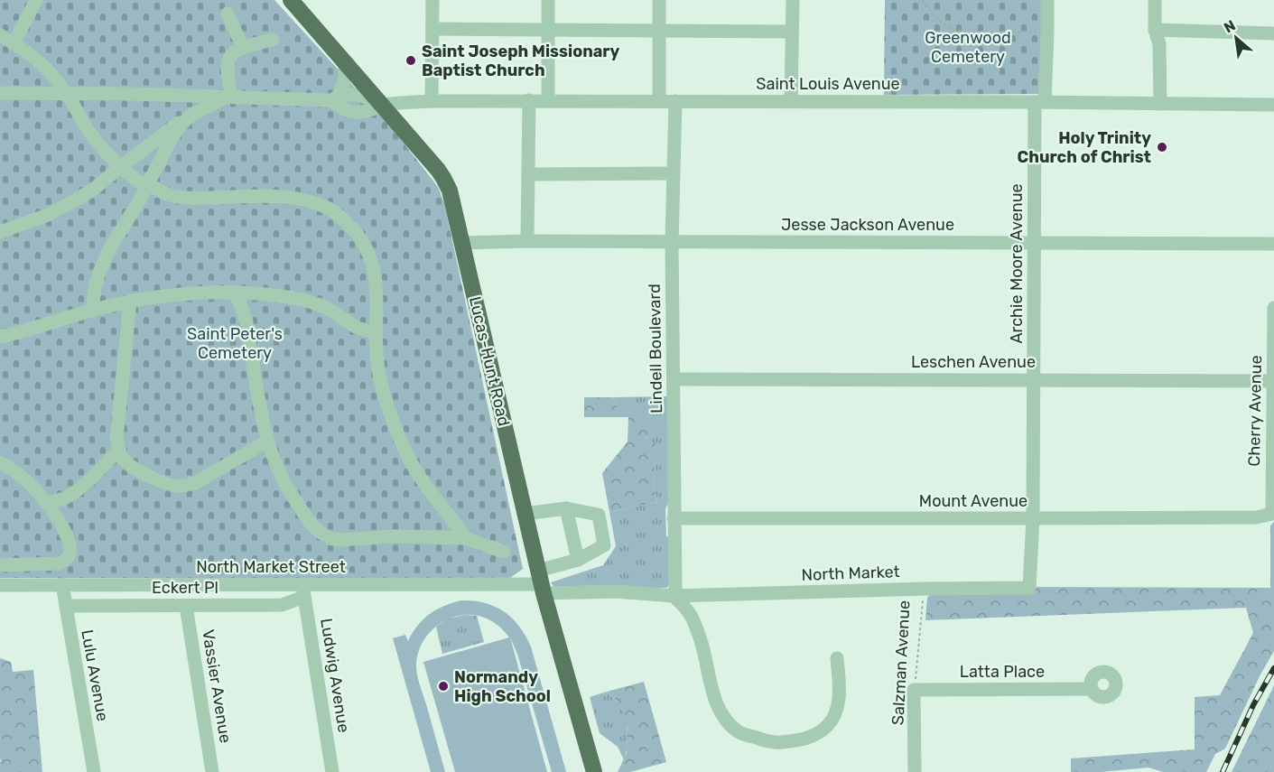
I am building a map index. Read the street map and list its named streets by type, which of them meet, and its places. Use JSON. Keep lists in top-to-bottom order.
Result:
{
  "streets": {
    "main road": ["Lucas-Hunt Road"],
    "street": [
      "Saint Louis Avenue",
      "Jesse Jackson Avenue",
      "Archie Moore Avenue",
      "Lindell Boulevard",
      "Leschen Avenue",
      "Cherry Avenue",
      "Mount Avenue",
      "North Market Street",
      "North Market",
      "Eckert Pl",
      "Salzman Avenue",
      "Latta Place",
      "Lulu Avenue",
      "Ludwig Avenue",
      "Vassier Avenue"
    ]
  },
  "crossings": [
    ["Saint Louis Avenue", "Archie Moore Avenue"],
    ["Saint Louis Avenue", "Lindell Boulevard"],
    ["Saint Louis Avenue", "Lucas-Hunt Road"],
    ["Jesse Jackson Avenue", "Archie Moore Avenue"],
    ["Jesse Jackson Avenue", "Lindell Boulevard"],
    ["Jesse Jackson Avenue", "Lucas-Hunt Road"],
    ["Archie Moore Avenue", "Leschen Avenue"],
    ["Archie Moore Avenue", "Mount Avenue"],
    ["Archie Moore Avenue", "North Market"],
    ["Lindell Boulevard", "Leschen Avenue"],
    ["Lindell Boulevard", "Mount Avenue"],
    ["Lindell Boulevard", "North Market Street"],
    ["Lindell Boulevard", "North Market"],
    ["Lucas-Hunt Road", "North Market Street"],
    ["Leschen Avenue", "Cherry Avenue"],
    ["Cherry Avenue", "Mount Avenue"],
    ["North Market Street", "North Market"],
    ["North Market Street", "Eckert Pl"],
    ["North Market Street", "Lulu Avenue"],
    ["North Market Street", "Ludwig Avenue"],
    ["North Market", "Salzman Avenue"],
    ["Eckert Pl", "Lulu Avenue"],
    ["Eckert Pl", "Ludwig Avenue"],
    ["Eckert Pl", "Vassier Avenue"],
    ["Salzman Avenue", "Latta Place"]
  ],
  "parks": ["Greenwood Cemetery", "Saint Peter's Cemetery"],
  "places": ["Saint Joseph Missionary Baptist Church", "Holy Trinity Church of Christ", "Normandy High School"],
  "north": "top left"
}
